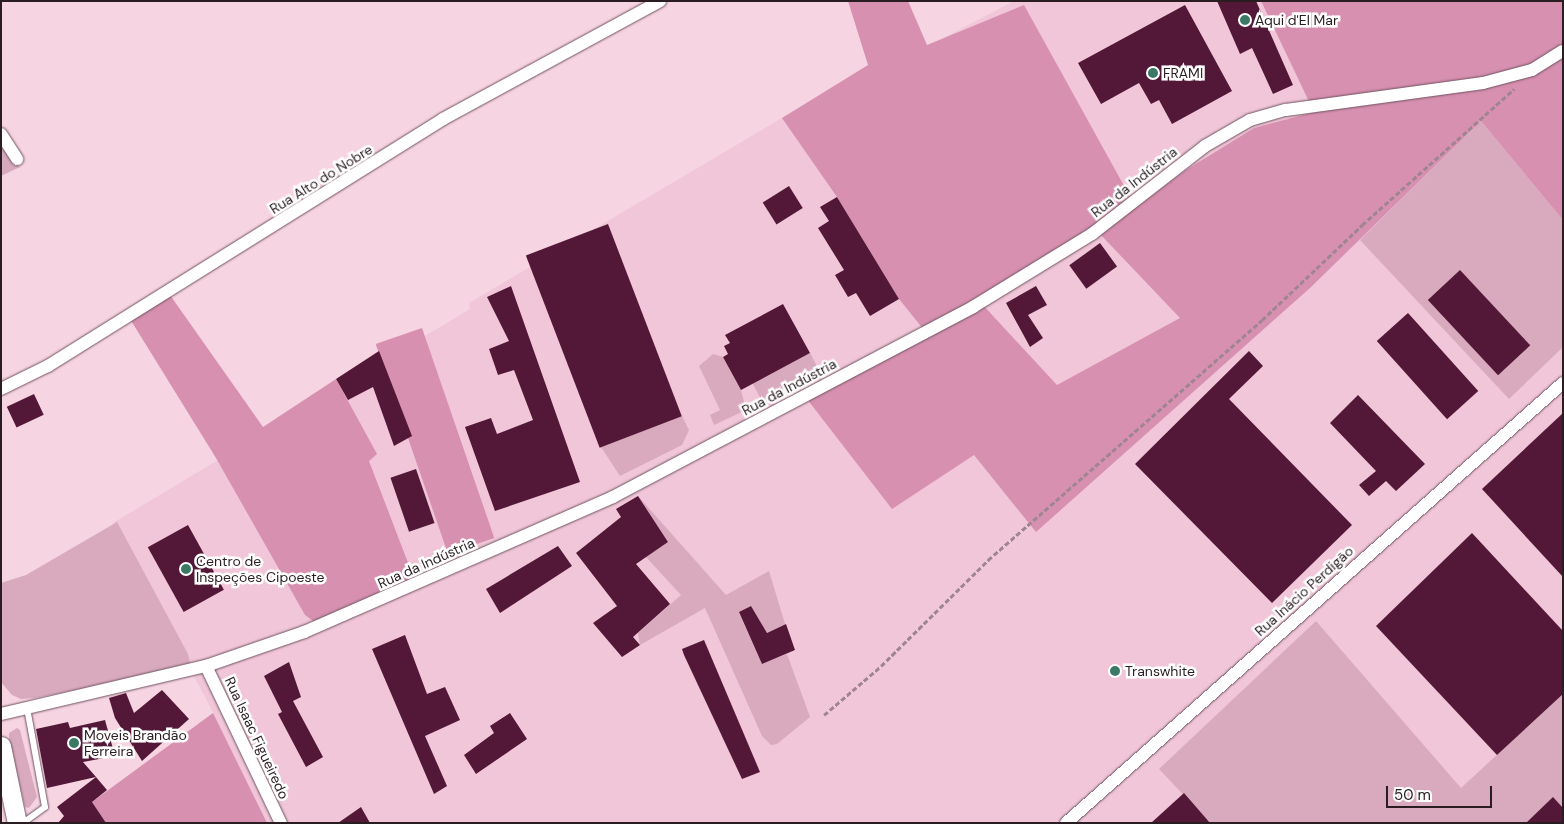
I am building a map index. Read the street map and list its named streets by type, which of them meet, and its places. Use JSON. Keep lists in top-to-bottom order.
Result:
{
  "streets": {
    "street": [
      "Rua Alto do Nobre",
      "Rua da Indústria",
      "Rua Inácio Perdigão",
      "Rua Isaac Figueiredo"
    ]
  },
  "crossings": [
    ["Rua da Indústria", "Rua Isaac Figueiredo"]
  ],
  "places": [
    "Aqui d'El Mar",
    "FRAMI",
    "Centro de Inspeções Cipoeste",
    "Transwhite",
    "Moveis Brandão Ferreira"
  ],
  "scale_bar": "50 m"
}
